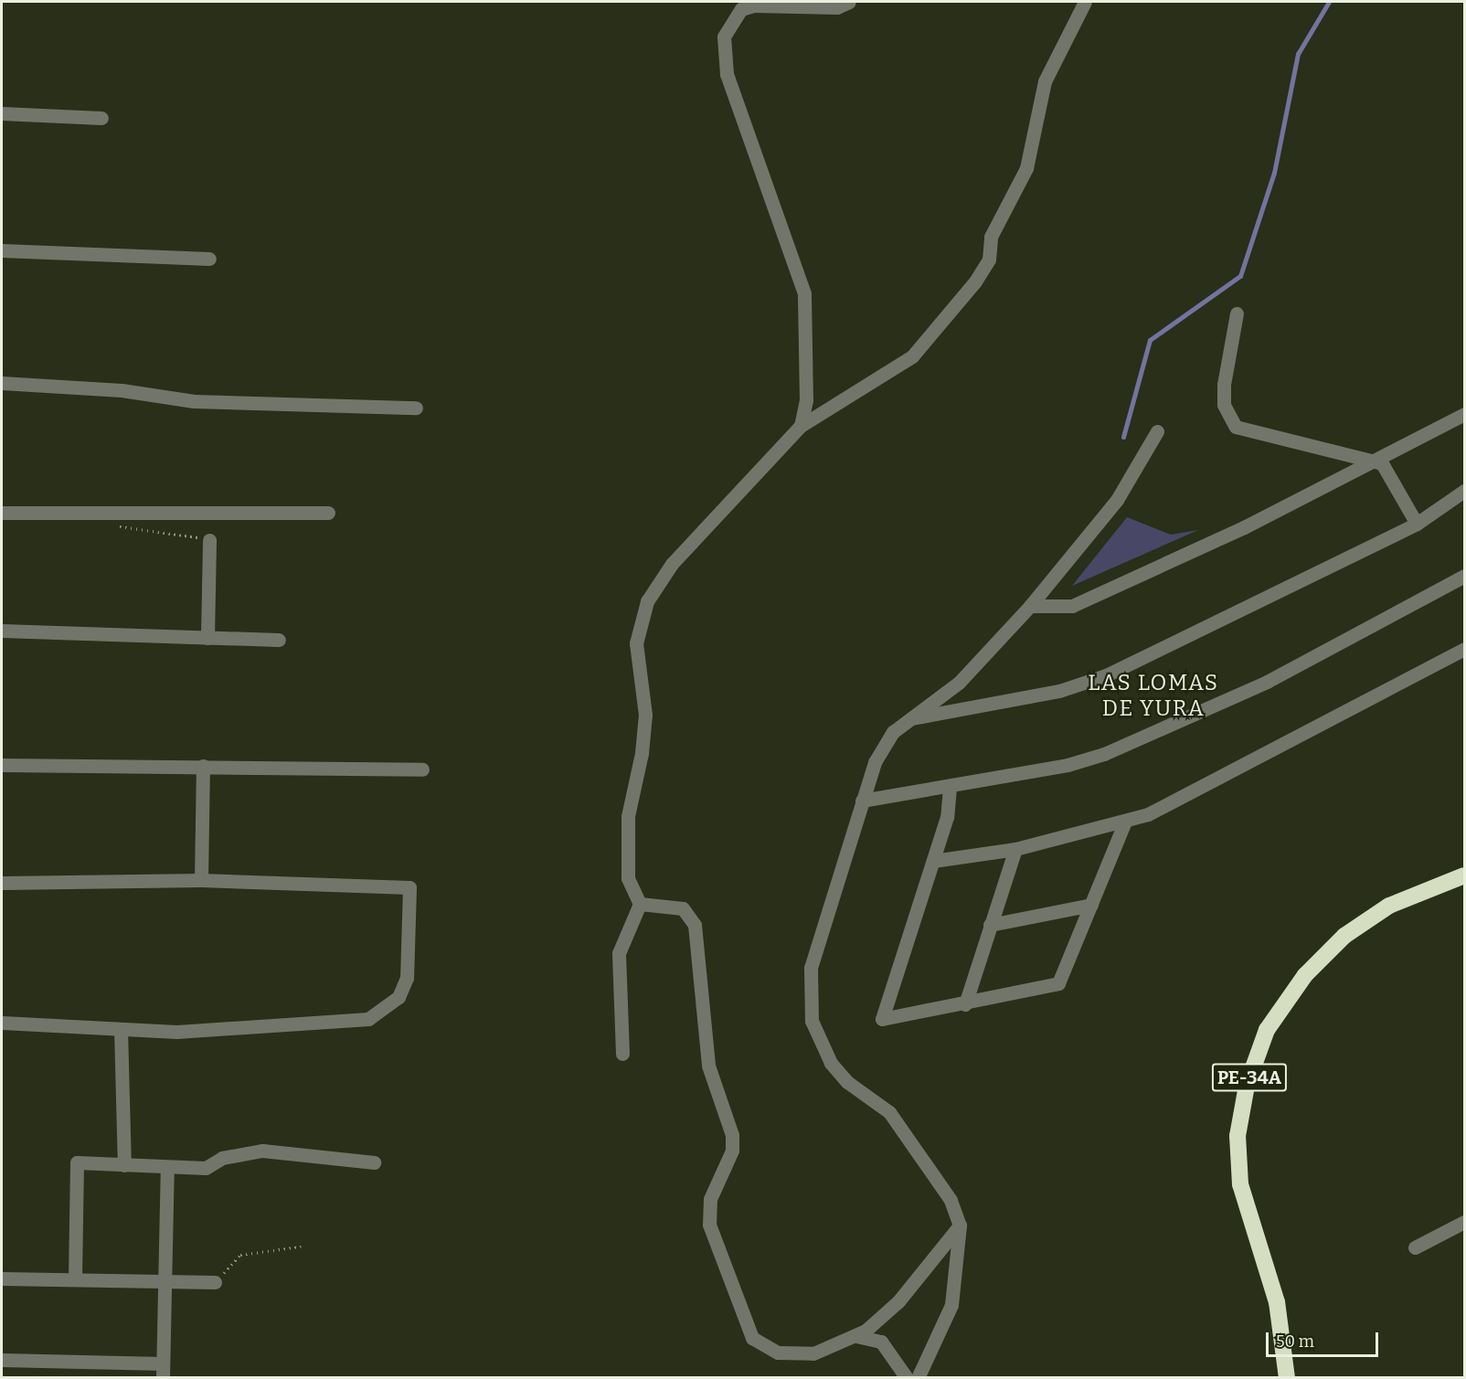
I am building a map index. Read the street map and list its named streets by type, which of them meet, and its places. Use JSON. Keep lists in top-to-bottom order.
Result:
{
  "streets": {
    "highway": ["PE-34A"]
  },
  "districts": ["LAS LOMAS DE YURA"],
  "scale_bar": "50 m"
}
